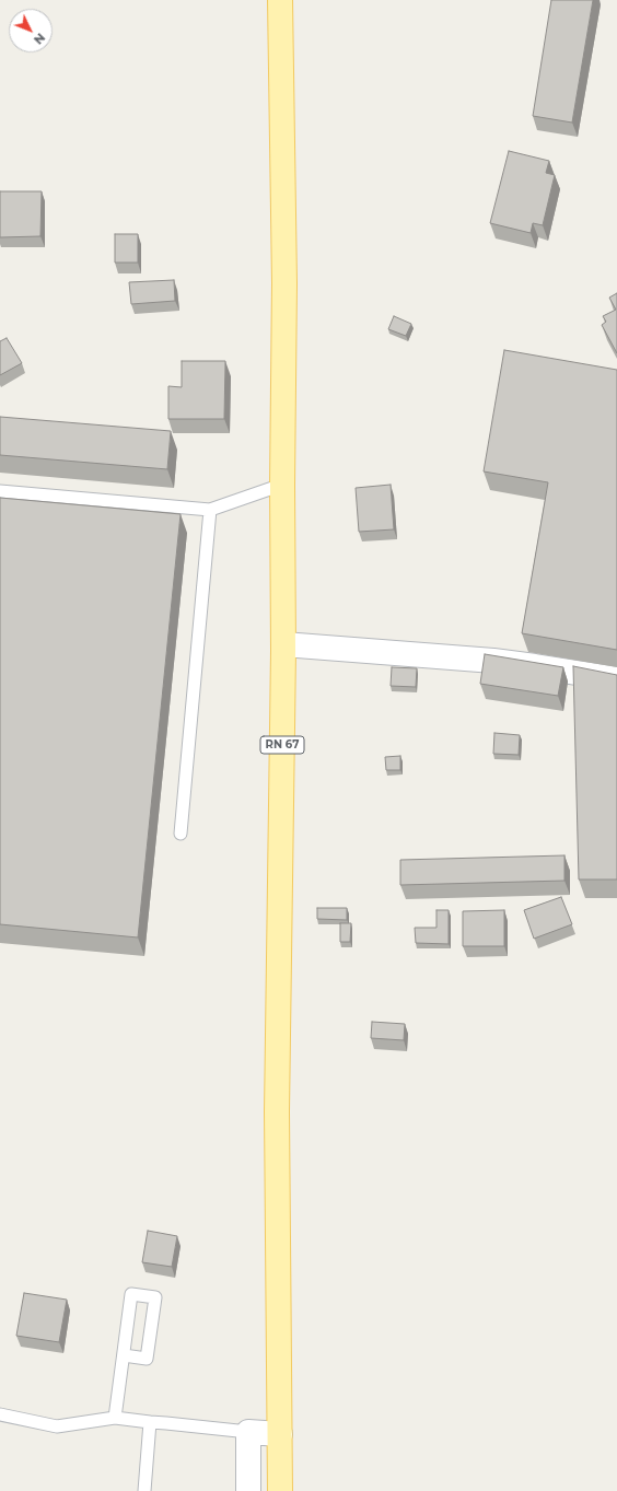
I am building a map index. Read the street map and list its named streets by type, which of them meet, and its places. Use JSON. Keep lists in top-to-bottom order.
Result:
{
  "streets": {
    "main road": ["RN 67"]
  },
  "north": "bottom right"
}
